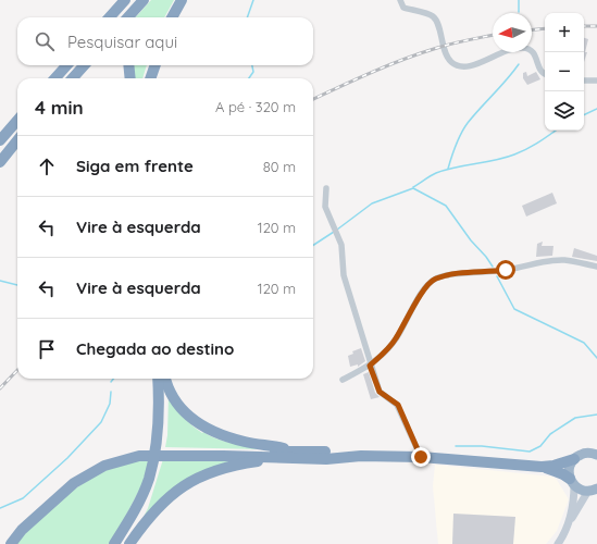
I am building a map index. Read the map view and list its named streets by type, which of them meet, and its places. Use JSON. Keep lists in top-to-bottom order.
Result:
{
  "north": "left",
  "page": {
    "map_buttons": ["+", "−"],
    "search": "Pesquisar aqui",
    "heading": ["4 min", "A pé · 320 m"],
    "list": [
      ["Siga em frente", "80 m"],
      ["Vire à esquerda", "120 m"],
      ["Vire à esquerda", "120 m"],
      "Chegada ao destino"
    ]
  }
}
